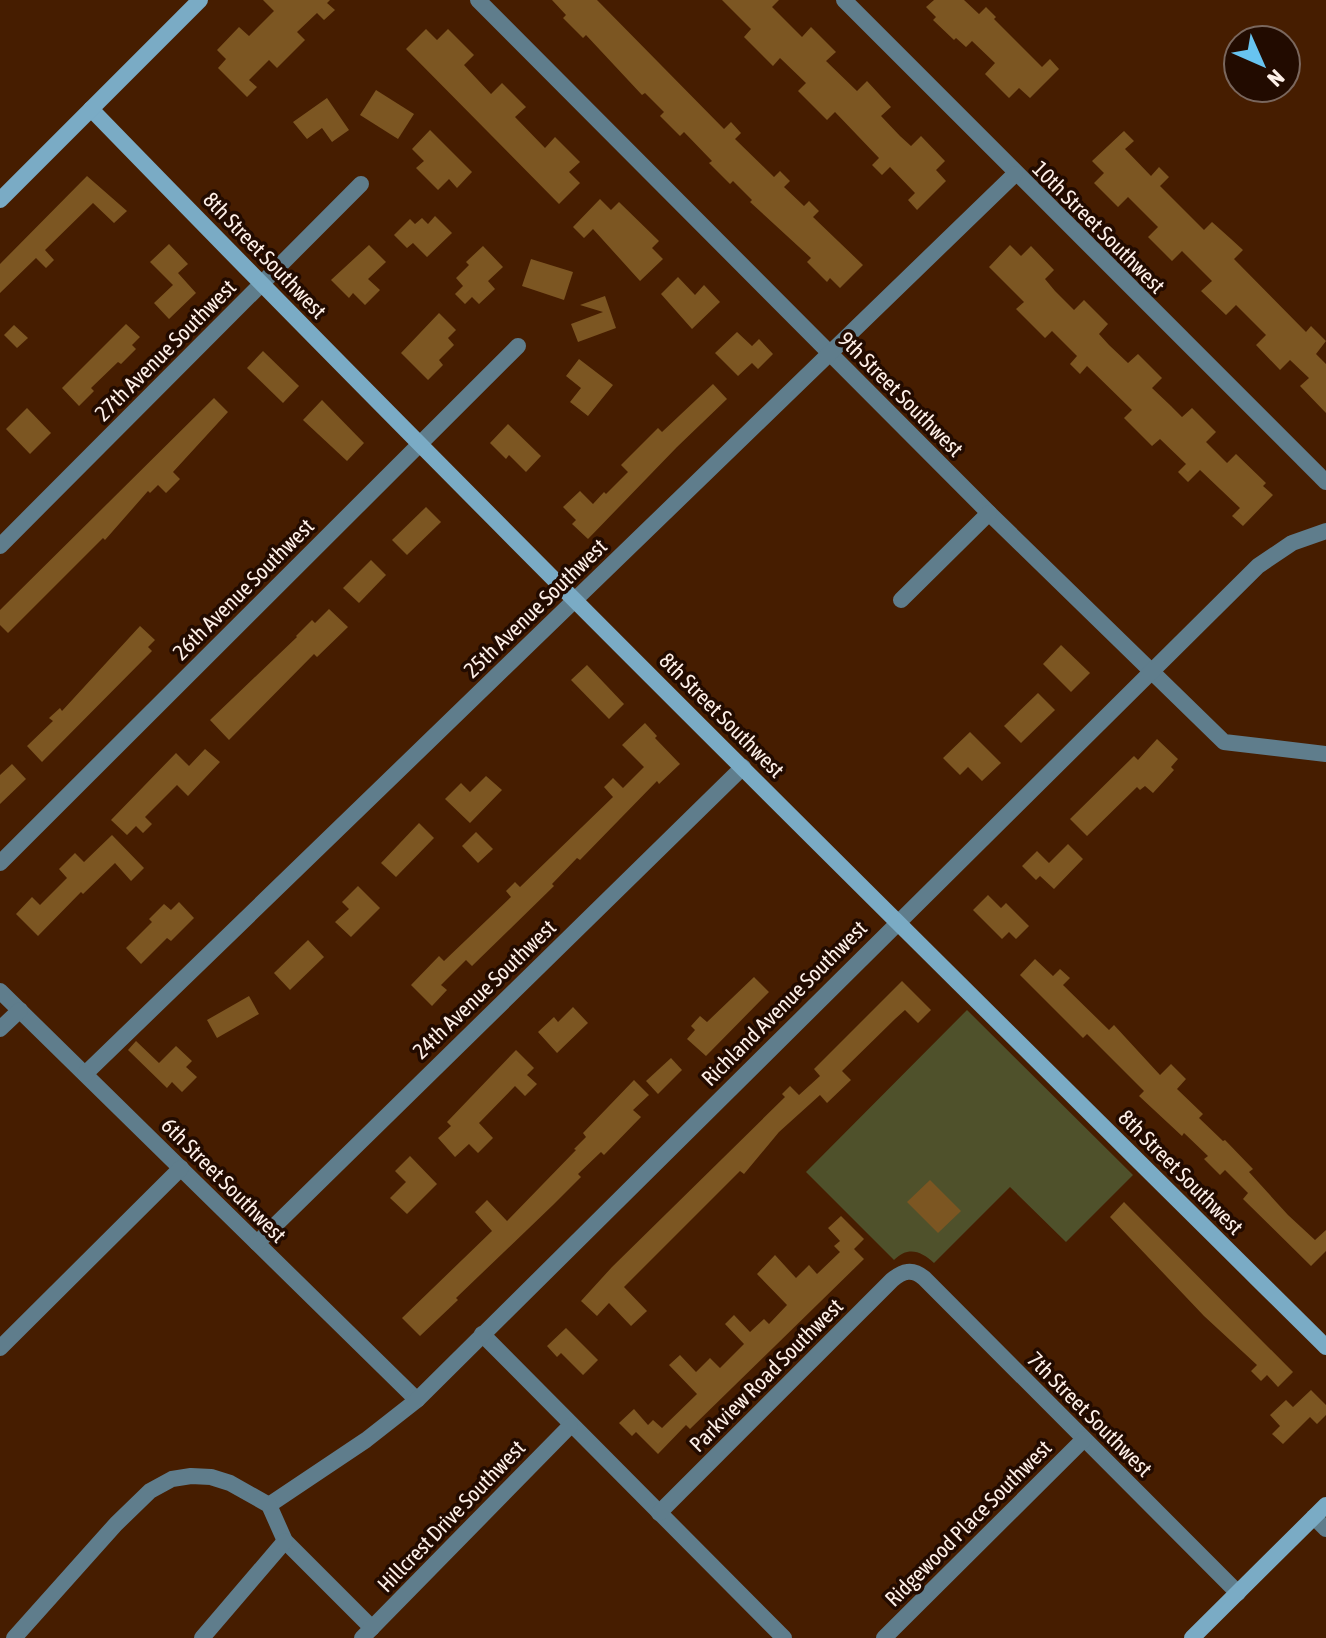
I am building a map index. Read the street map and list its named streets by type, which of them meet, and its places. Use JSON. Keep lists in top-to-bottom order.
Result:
{
  "streets": {
    "street": [
      "10th Street Southwest",
      "8th Street Southwest",
      "27th Avenue Southwest",
      "9th Street Southwest",
      "26th Avenue Southwest",
      "25th Avenue Southwest",
      "24th Avenue Southwest",
      "Richland Avenue Southwest",
      "6th Street Southwest",
      "Parkview Road Southwest",
      "7th Street Southwest",
      "Hillcrest Drive Southwest",
      "Ridgewood Place Southwest"
    ]
  },
  "crossings": [
    ["10th Street Southwest", "25th Avenue Southwest"],
    ["8th Street Southwest", "27th Avenue Southwest"],
    ["8th Street Southwest", "26th Avenue Southwest"],
    ["8th Street Southwest", "25th Avenue Southwest"],
    ["8th Street Southwest", "24th Avenue Southwest"],
    ["8th Street Southwest", "Richland Avenue Southwest"],
    ["9th Street Southwest", "25th Avenue Southwest"],
    ["9th Street Southwest", "Richland Avenue Southwest"],
    ["25th Avenue Southwest", "6th Street Southwest"],
    ["24th Avenue Southwest", "6th Street Southwest"],
    ["Richland Avenue Southwest", "6th Street Southwest"],
    ["Parkview Road Southwest", "7th Street Southwest"],
    ["7th Street Southwest", "Ridgewood Place Southwest"]
  ],
  "north": "bottom right"
}
